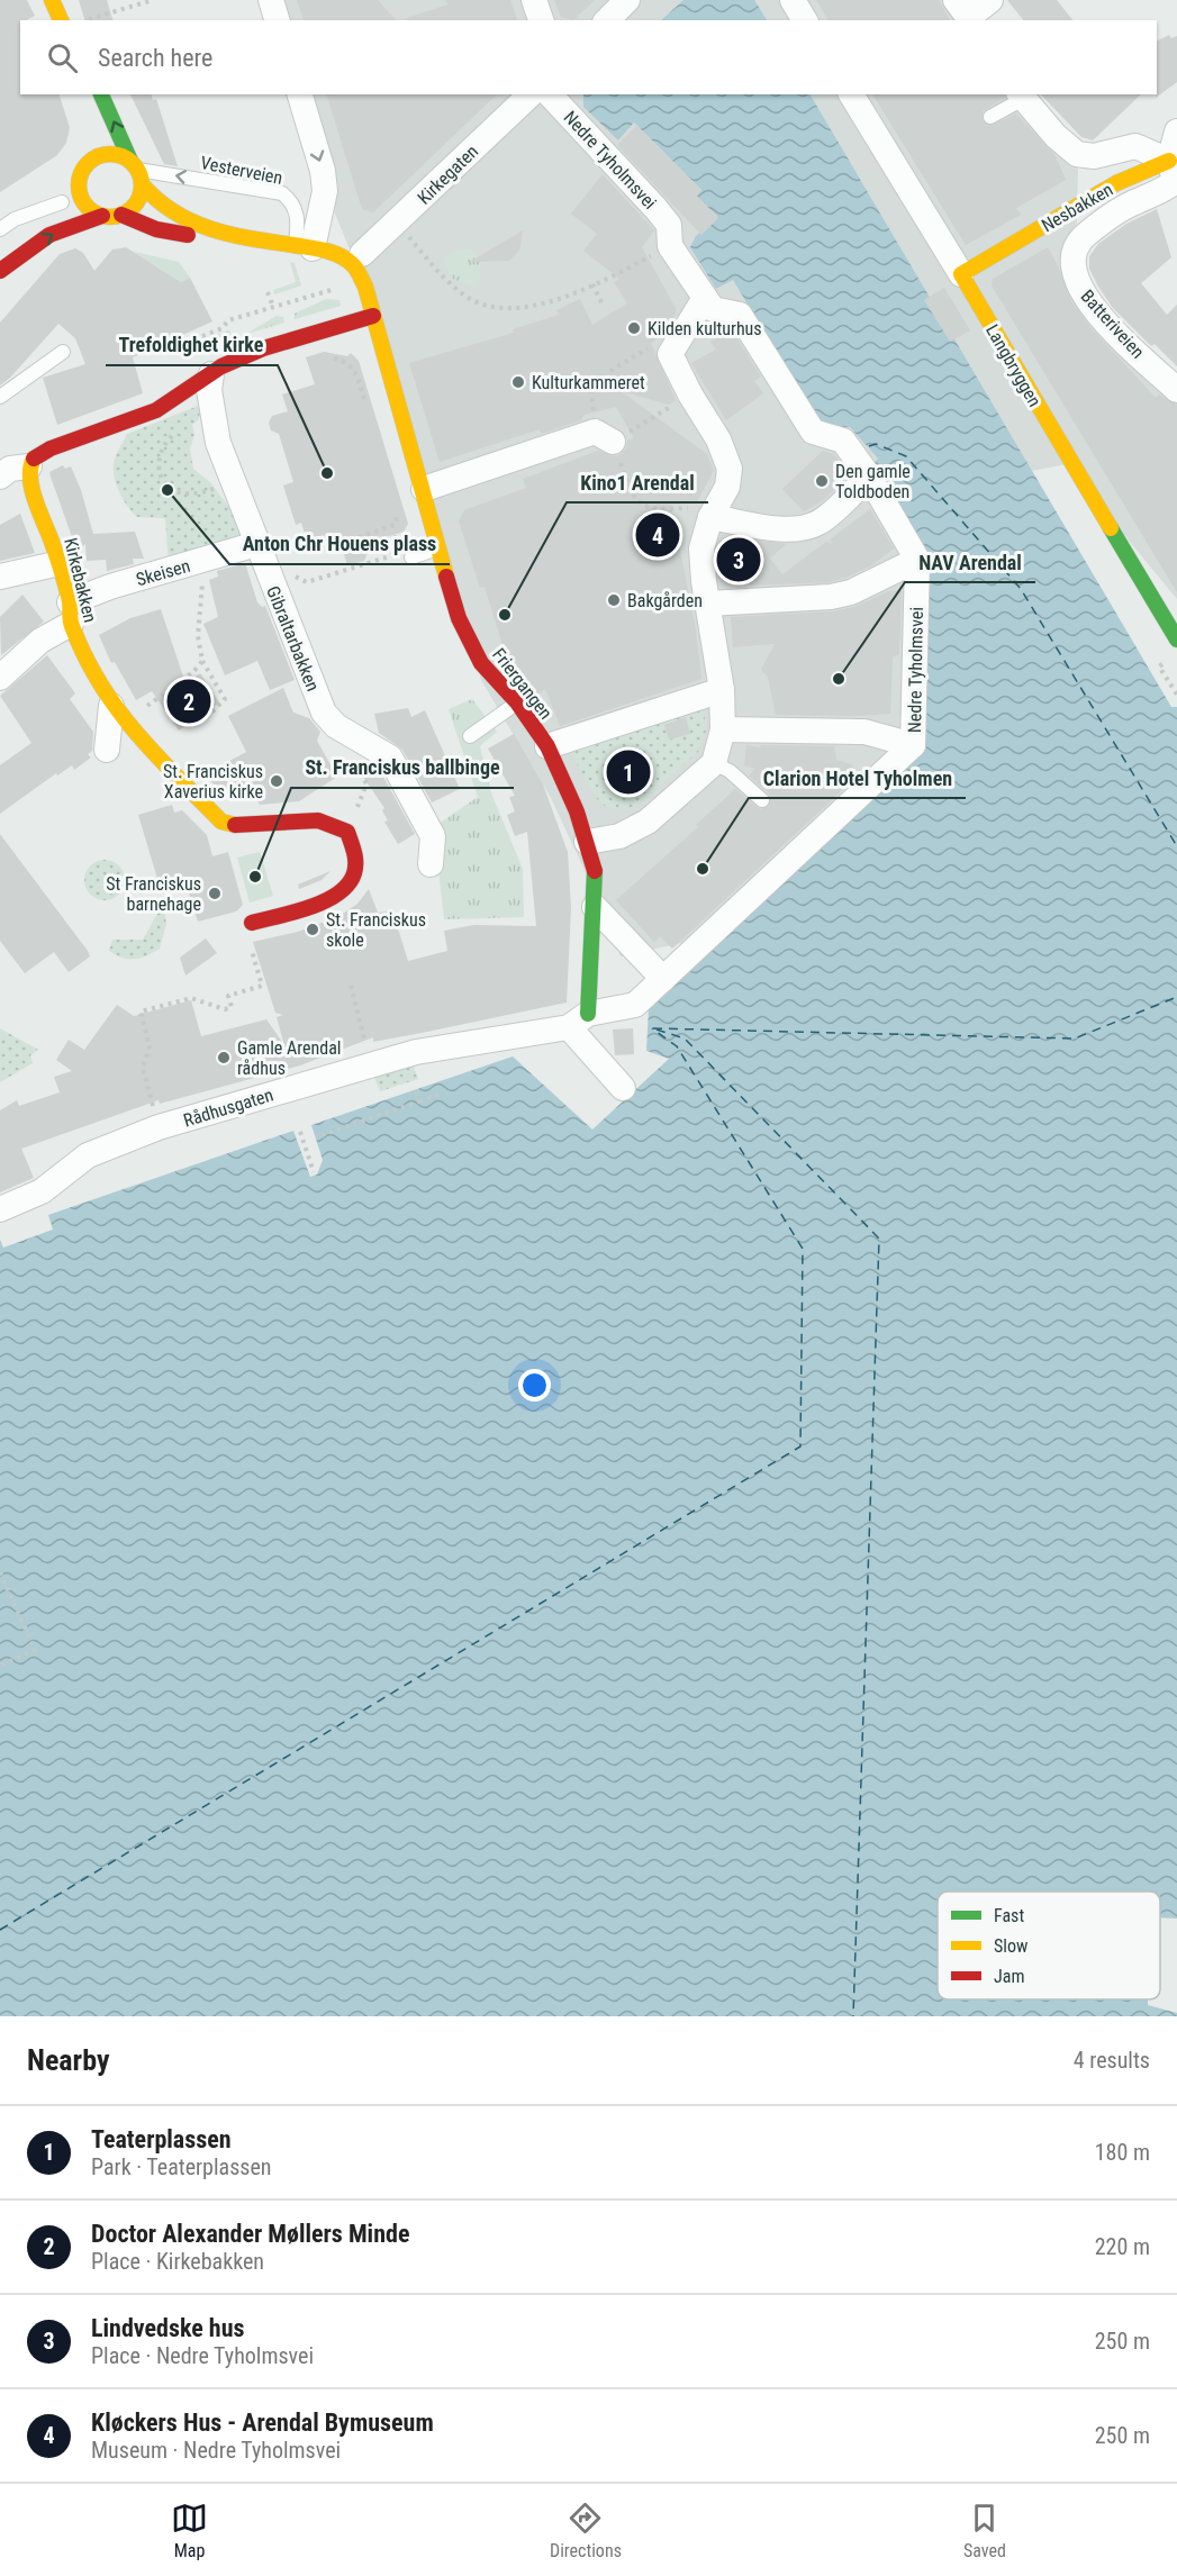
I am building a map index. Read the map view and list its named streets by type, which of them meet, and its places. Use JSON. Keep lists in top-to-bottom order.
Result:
{
  "streets": {
    "street": [
      "Nedre Tyholmsvei",
      "Kirkegaten",
      "Nesbakken",
      "Batteriveien",
      "Langbryggen",
      "Skeisen",
      "Kirkebakken",
      "Gibraltarbakken",
      "Friergangen",
      "Rådhusgaten"
    ],
    "lane": ["Vesterveien"]
  },
  "crossings": [
    ["Nedre Tyholmsvei", "Friergangen"],
    ["Nedre Tyholmsvei", "Rådhusgaten"],
    ["Kirkegaten", "Friergangen"],
    ["Nesbakken", "Batteriveien"],
    ["Nesbakken", "Langbryggen"],
    ["Skeisen", "Kirkebakken"],
    ["Skeisen", "Gibraltarbakken"],
    ["Friergangen", "Rådhusgaten"]
  ],
  "one_way": ["Vesterveien"],
  "places": [
    "Kilden kulturhus",
    "Kulturkammeret",
    "Trefoldighet kirke",
    "Den gamle Toldboden",
    "Anton Chr Houens plass",
    "Bakgården",
    "Kino1 Arendal",
    "NAV Arendal",
    "St. Franciskus Xaverius kirke",
    "Clarion Hotel Tyholmen",
    "St. Franciskus ballbinge",
    "St Franciskus barnehage",
    "St. Franciskus skole",
    "Gamle Arendal rådhus"
  ],
  "legend": ["Fast", "Slow", "Jam"],
  "page": {
    "search": "Search here",
    "pins": [
      "4",
      "3",
      "2",
      "1"
    ],
    "heading": ["Nearby", "4 results"],
    "list": [
      {
        "mark": "1",
        "name": "Teaterplassen",
        "note": "Park · Teaterplassen",
        "value": "180 m"
      },
      {
        "mark": "2",
        "name": "Doctor Alexander Møllers Minde",
        "note": "Place · Kirkebakken",
        "value": "220 m"
      },
      {
        "mark": "3",
        "name": "Lindvedske hus",
        "note": "Place · Nedre Tyholmsvei",
        "value": "250 m"
      },
      {
        "mark": "4",
        "name": "Kløckers Hus - Arendal Bymuseum",
        "note": "Museum · Nedre Tyholmsvei",
        "value": "250 m"
      }
    ],
    "nav": ["Map", "Directions", "Saved"]
  }
}
